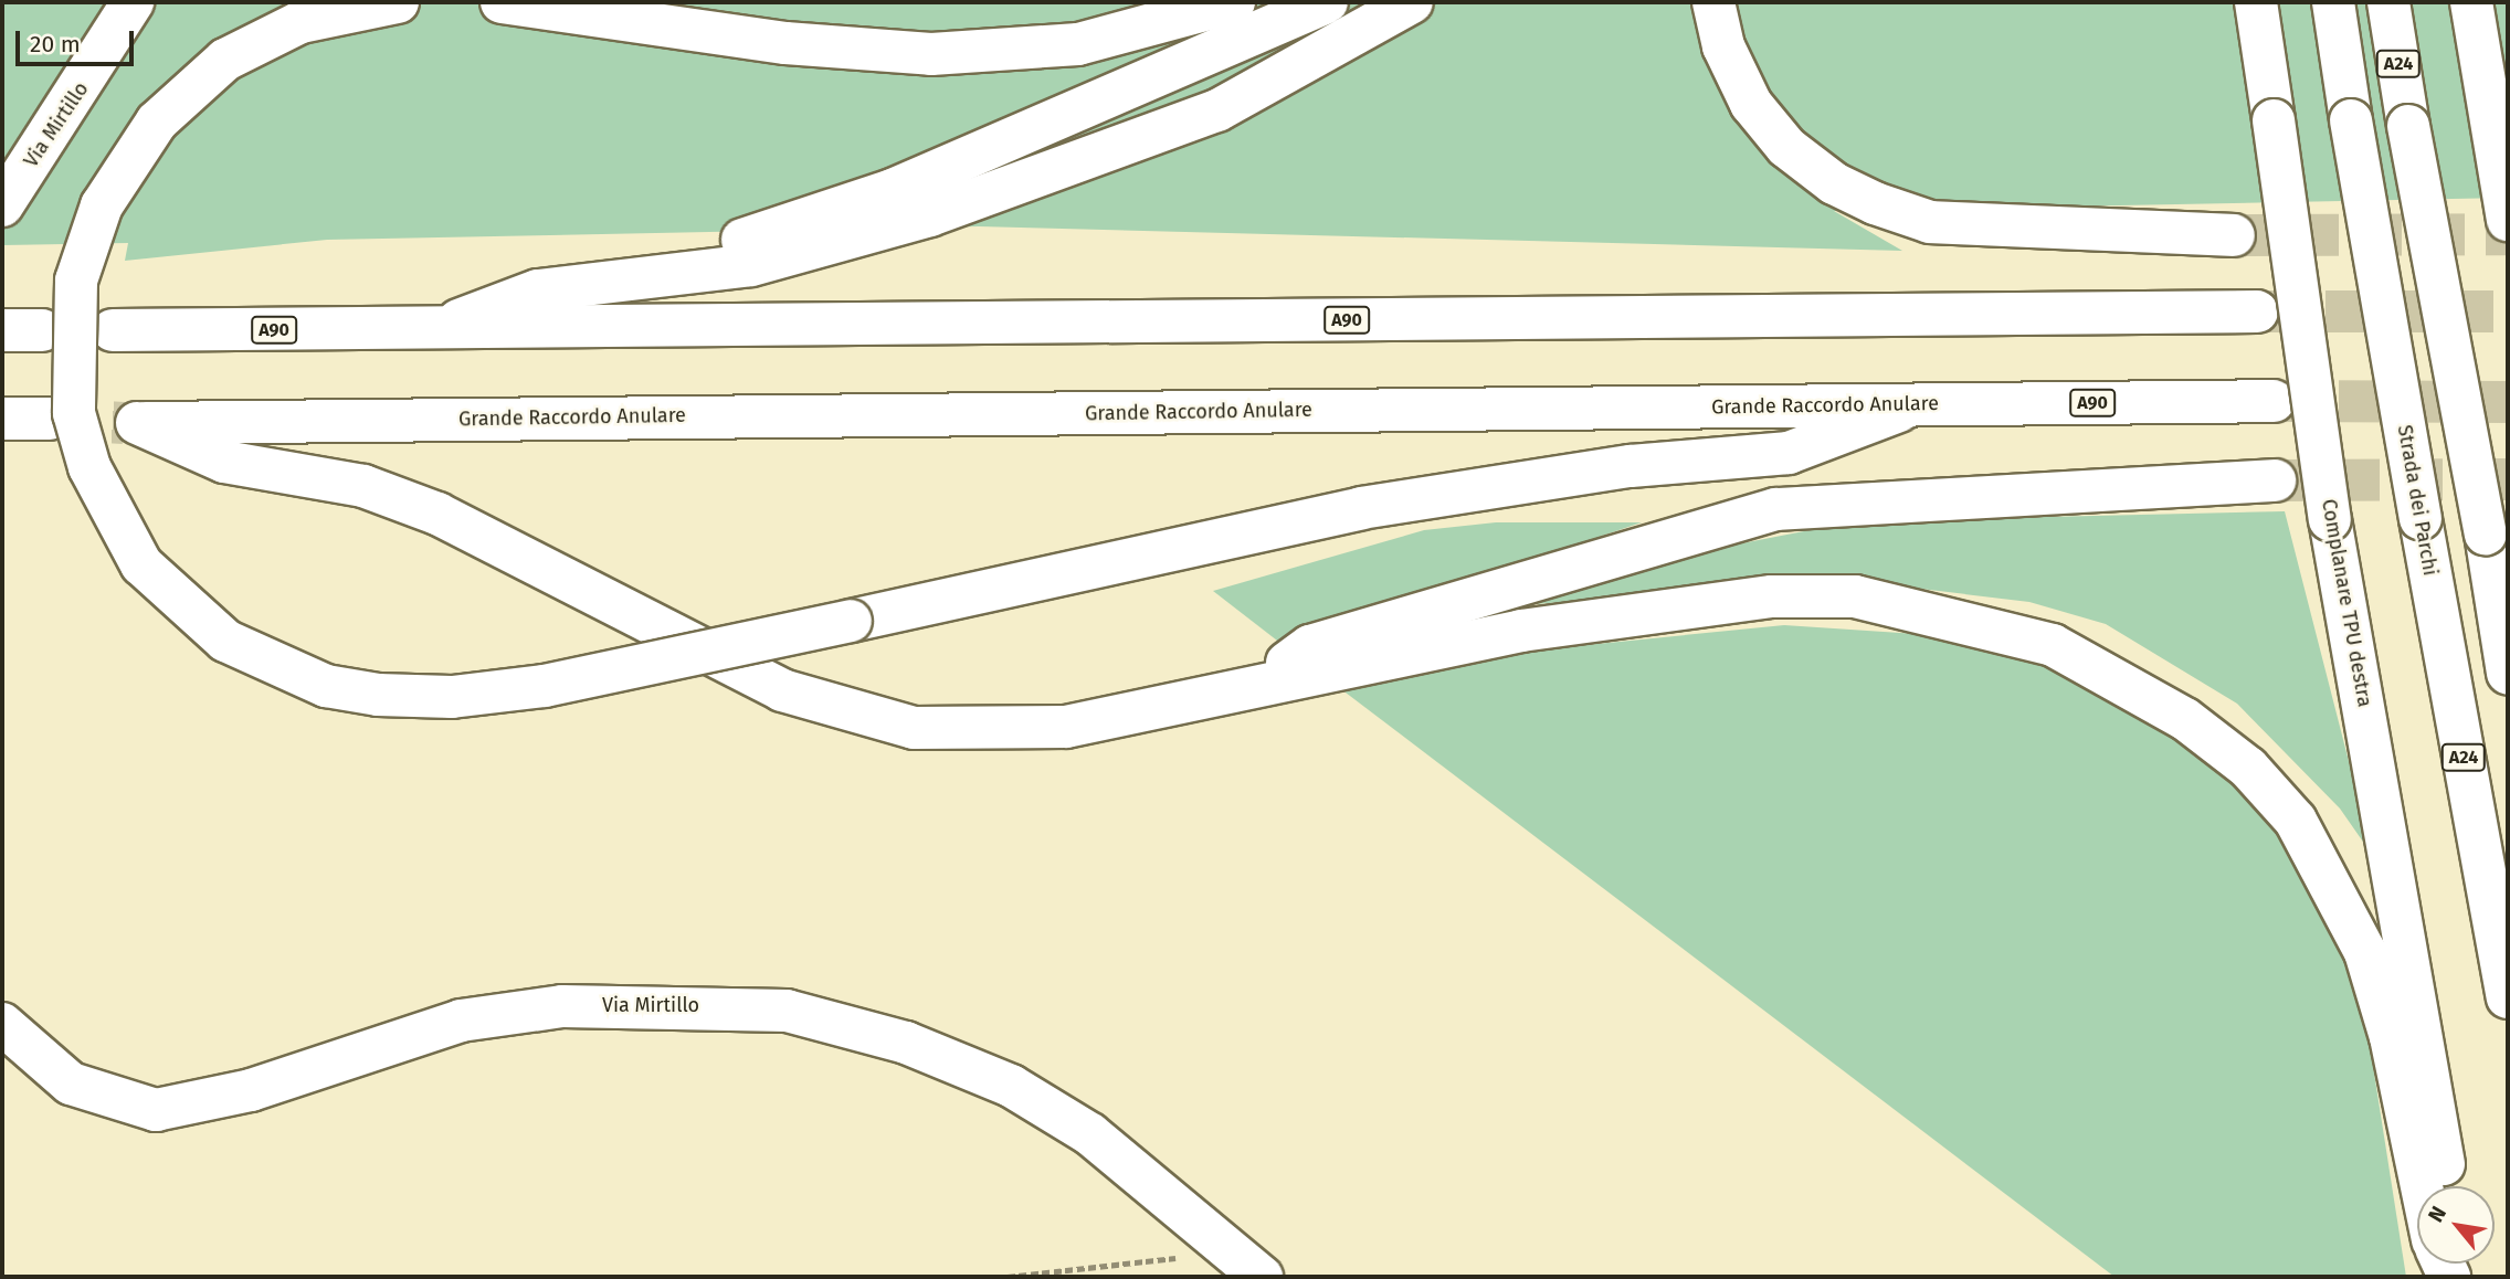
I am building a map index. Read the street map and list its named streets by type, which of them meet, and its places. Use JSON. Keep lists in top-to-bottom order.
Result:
{
  "streets": {
    "main road": [
      "A24",
      "Via Mirtillo",
      "A90",
      "Grande Raccordo Anulare",
      "Strada dei Parchi",
      "Complanare TPU destra"
    ]
  },
  "scale_bar": "20 m",
  "north": "top left"
}
